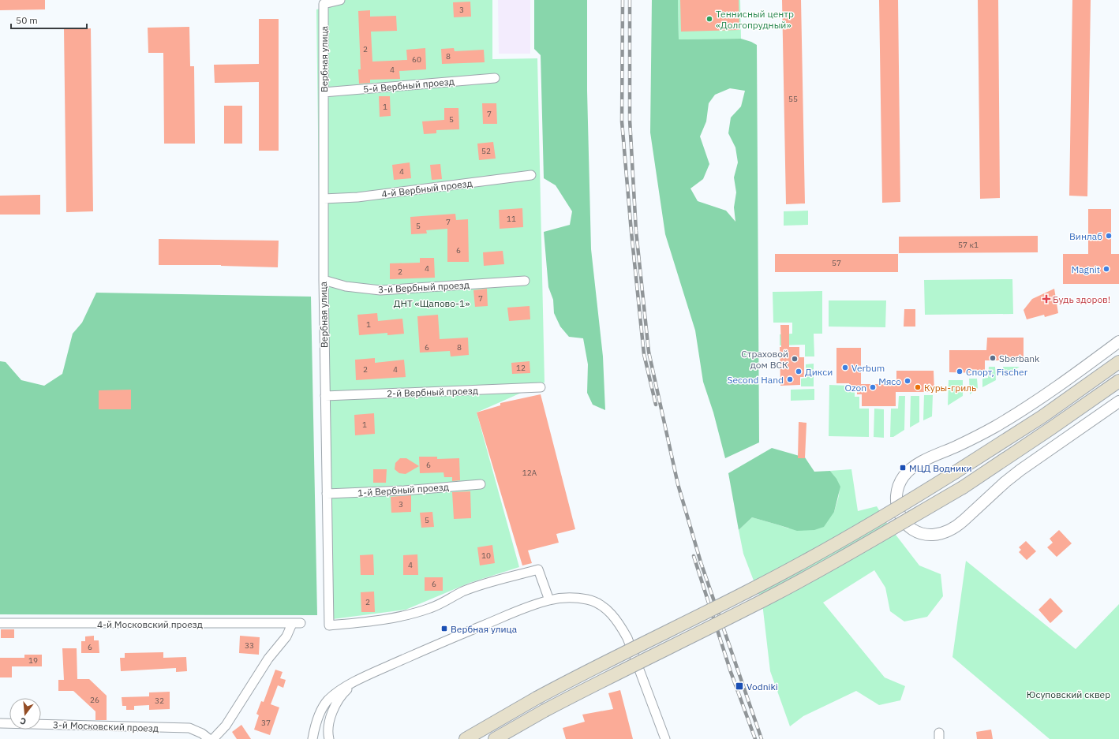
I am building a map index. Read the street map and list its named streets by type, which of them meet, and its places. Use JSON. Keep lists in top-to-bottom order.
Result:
{
  "streets": {
    "street": [
      "Вербная улица",
      "5-й Вербный проезд",
      "4-й Вербный проезд",
      "3-й Вербный проезд",
      "2-й Вербный проезд",
      "1-й Вербный проезд",
      "4-й Московский проезд",
      "3-й Московский проезд"
    ]
  },
  "crossings": [
    ["Вербная улица", "5-й Вербный проезд"],
    ["Вербная улица", "4-й Вербный проезд"],
    ["Вербная улица", "3-й Вербный проезд"],
    ["Вербная улица", "2-й Вербный проезд"],
    ["Вербная улица", "1-й Вербный проезд"]
  ],
  "parks": ["ДНТ «Щапово-1»", "Юсуповский сквер"],
  "places": {
    "other": [
      "Теннисный центр «Долгопрудный»",
      "Винлаб",
      "Magnit",
      "Sberbank",
      "Страховой дом ВСК",
      "Verbum",
      "Дикси",
      "Спорт, Fischer",
      "Second Hand",
      "Мясо",
      "Ozon",
      "Куры-гриль"
    ],
    "health": ["Будь здоров!"],
    "transit": ["МЦД Водники", "Вербная улица", "Vodniki"]
  },
  "house_numbers": [
    "3",
    "2",
    "8",
    "60",
    "4",
    "55",
    "1",
    "7",
    "5",
    "52",
    "4",
    "11",
    "7",
    "5",
    "57 к1",
    "6",
    "57",
    "4",
    "2",
    "7",
    "1",
    "6",
    "8",
    "12",
    "2",
    "4",
    "1",
    "6",
    "12А",
    "3",
    "5",
    "10",
    "4",
    "6",
    "2",
    "33",
    "6",
    "19",
    "26",
    "32",
    "37"
  ],
  "scale_bar": "50 m",
  "north": "bottom"
}
